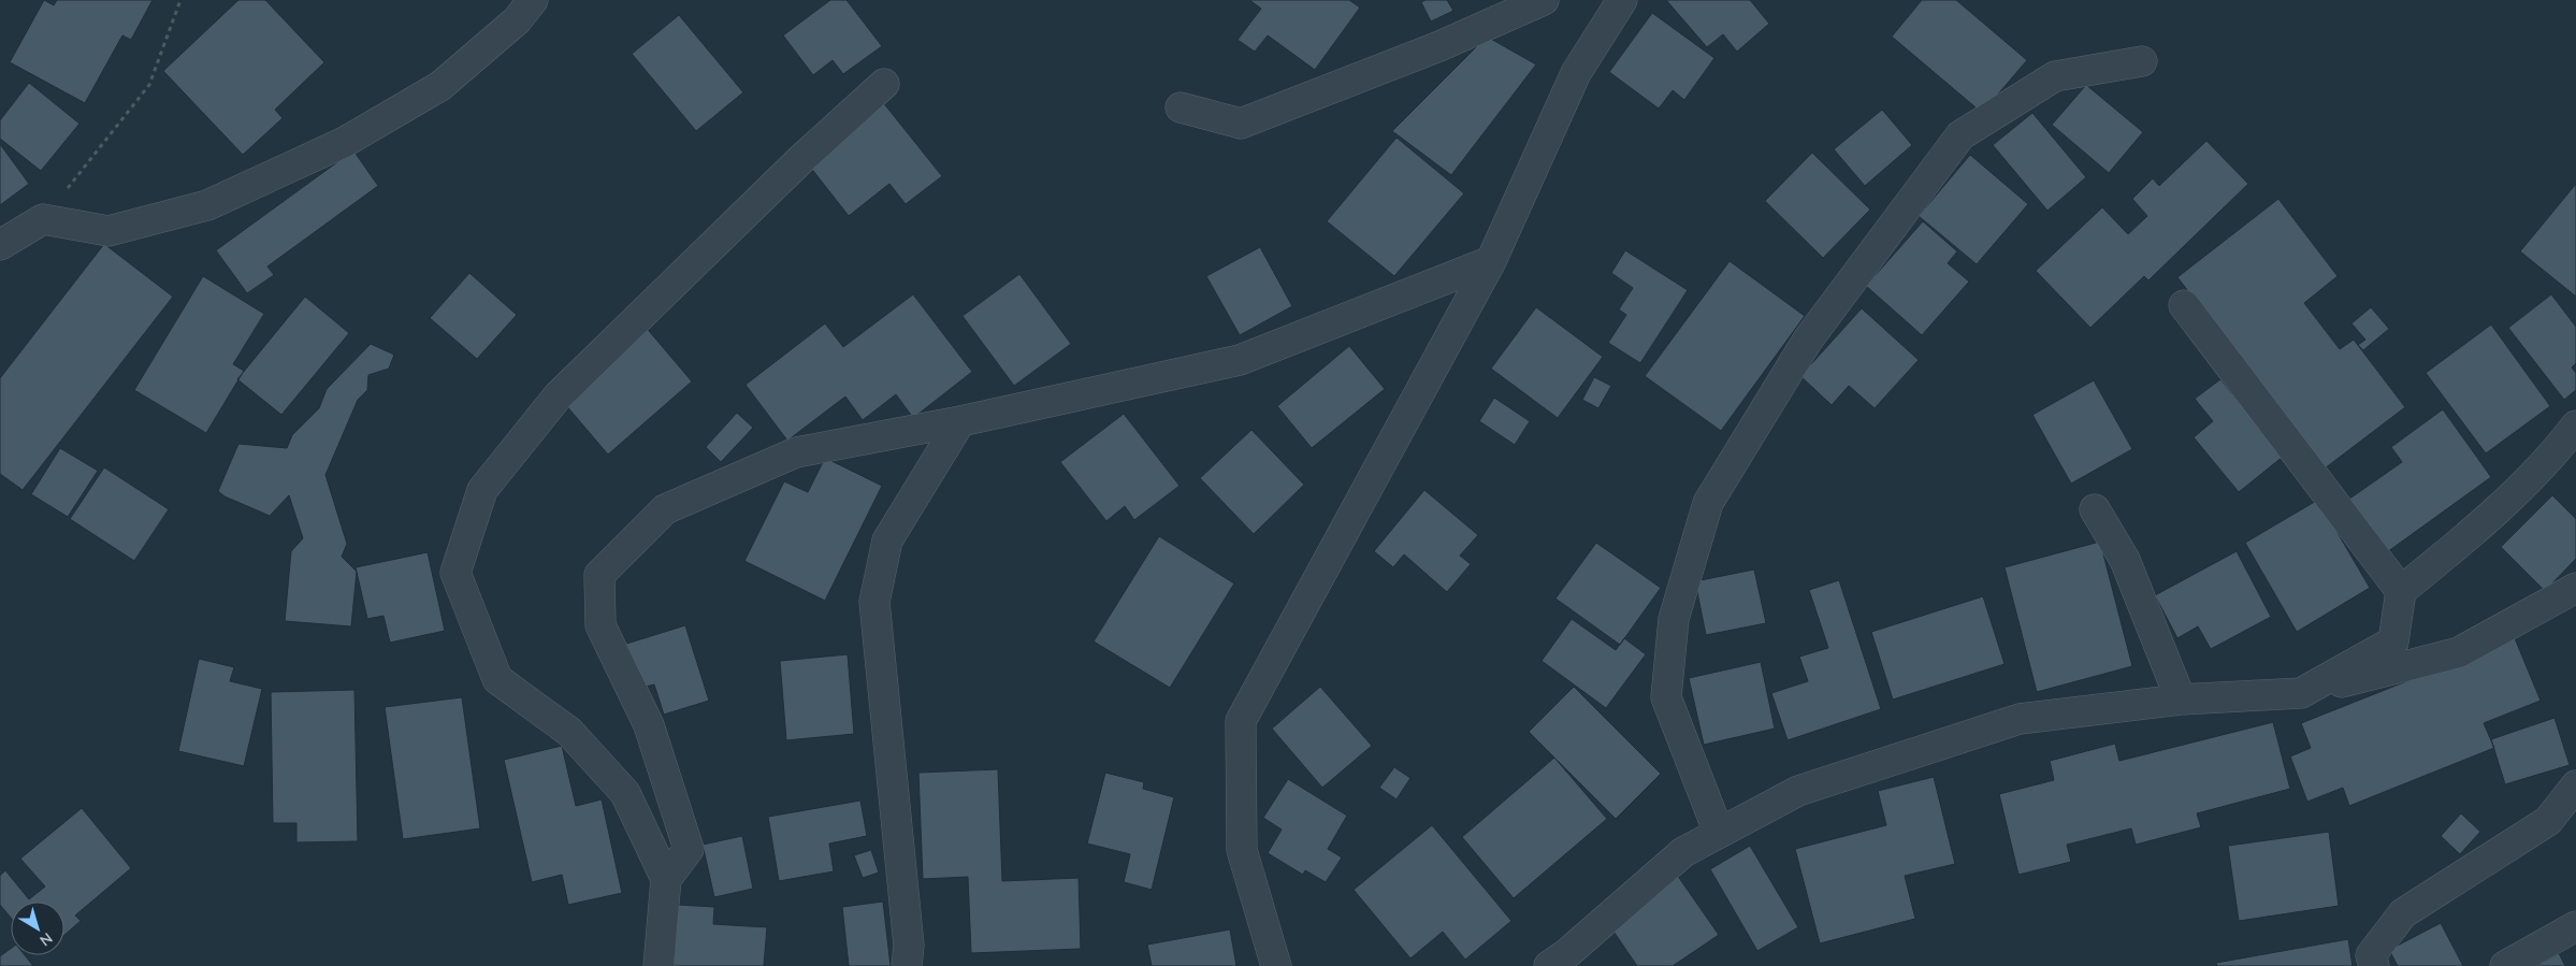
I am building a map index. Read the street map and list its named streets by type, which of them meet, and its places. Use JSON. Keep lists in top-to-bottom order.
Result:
{
  "north": "bottom right"
}
